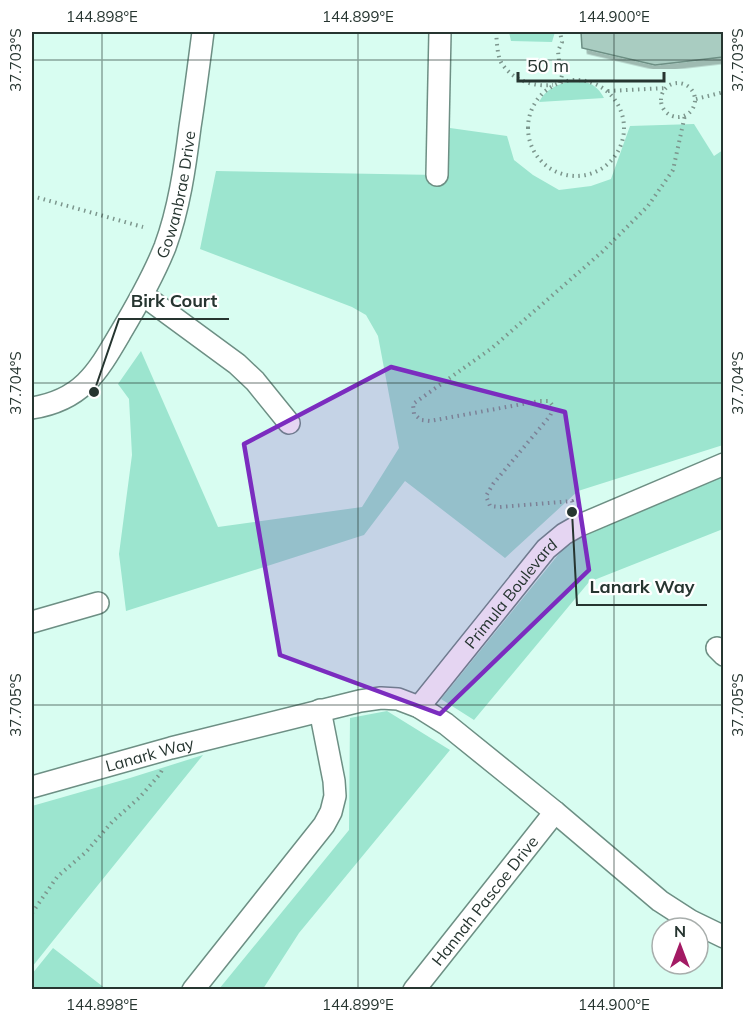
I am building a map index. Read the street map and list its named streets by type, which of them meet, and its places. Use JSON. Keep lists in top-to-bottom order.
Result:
{
  "streets": {
    "street": [
      "Gowanbrae Drive",
      "Primula Boulevard",
      "Lanark Way",
      "Hannah Pascoe Drive"
    ]
  },
  "crossings": [
    ["Primula Boulevard", "Lanark Way"],
    ["Lanark Way", "Hannah Pascoe Drive"]
  ],
  "places": ["Birk Court", "Lanark Way"],
  "scale_bar": "50 m",
  "north": "top",
  "coordinates": [
    "144.898°E",
    "144.899°E",
    "144.900°E",
    "37.703°S",
    "37.704°S",
    "37.705°S"
  ]
}
